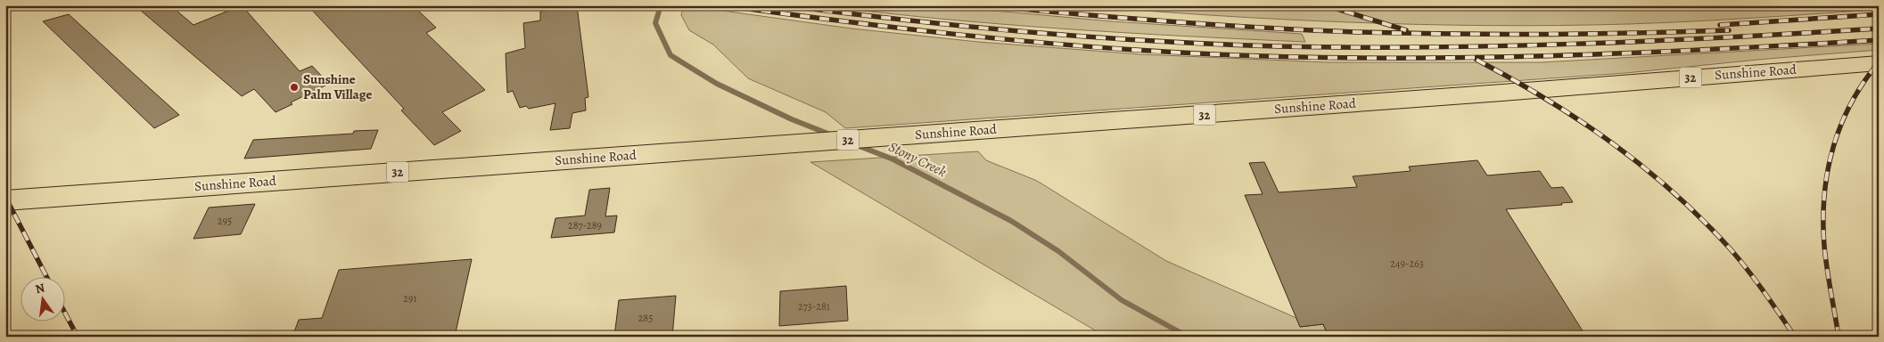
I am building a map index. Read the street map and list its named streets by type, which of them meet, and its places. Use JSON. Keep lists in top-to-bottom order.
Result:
{
  "streets": {
    "main road": ["Sunshine Road", "32"]
  },
  "water": ["Stony Creek"],
  "places": ["Sunshine Palm Village"],
  "house_numbers": [
    "295",
    "287-289",
    "249-263",
    "291",
    "273-281",
    "285"
  ],
  "north": "top"
}
